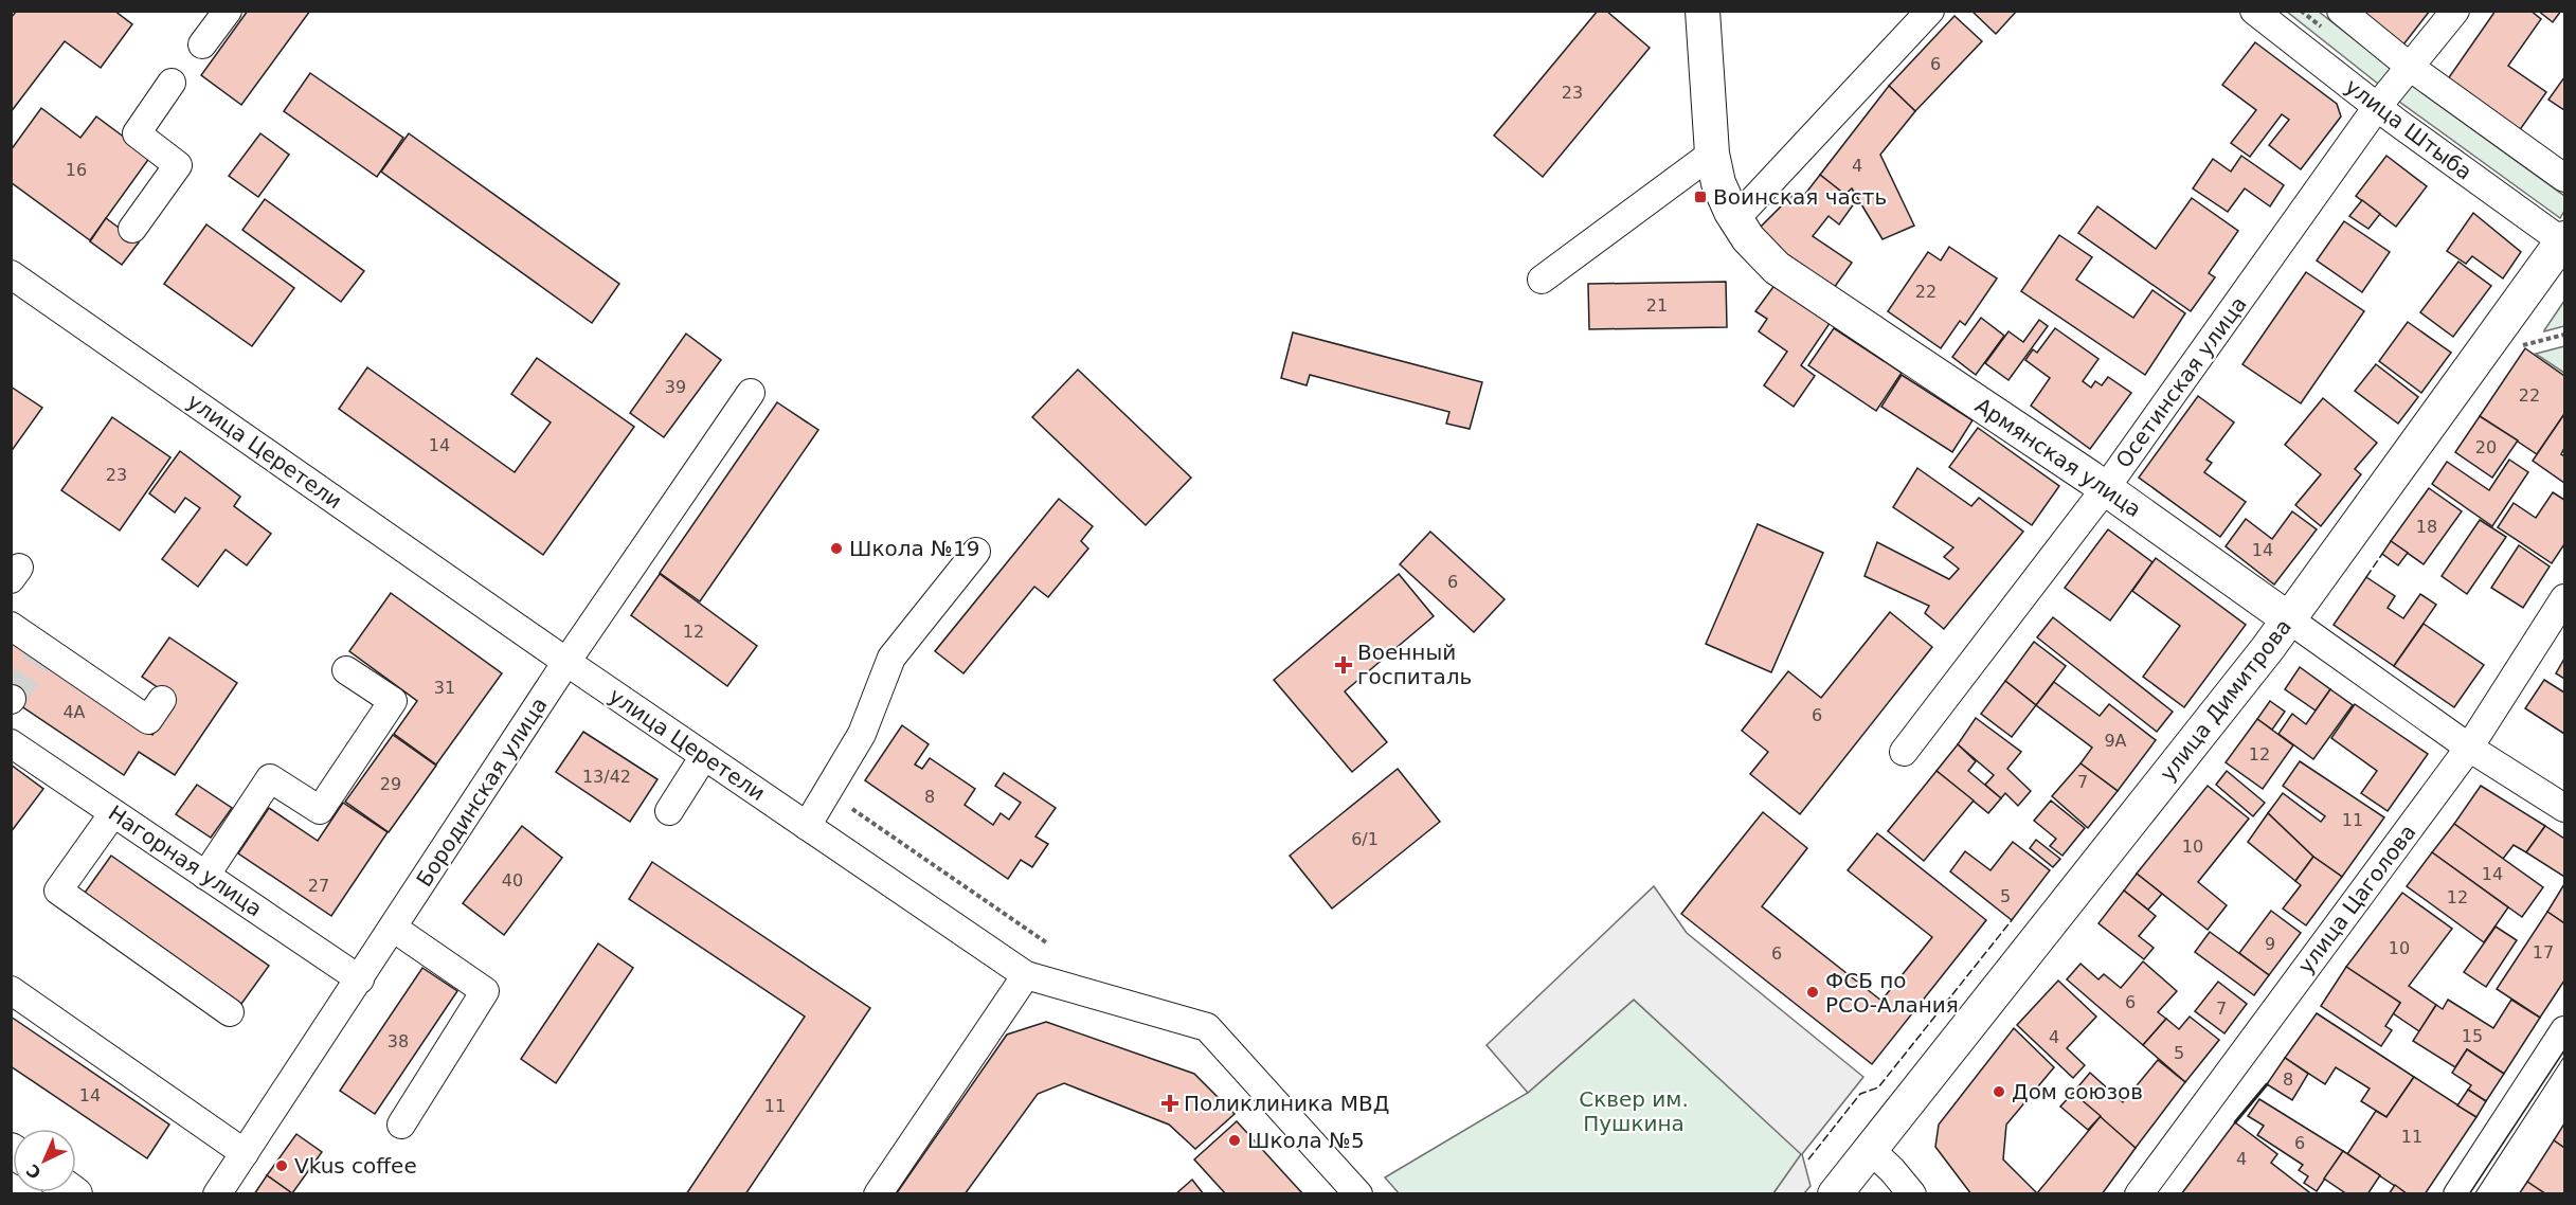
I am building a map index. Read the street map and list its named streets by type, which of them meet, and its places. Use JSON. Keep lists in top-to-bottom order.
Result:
{
  "streets": {
    "main road": ["Армянская улица", "улица Димитрова"],
    "street": [
      "улица Штыба",
      "Осетинская улица",
      "улица Церетели",
      "Бородинская улица",
      "Нагорная улица",
      "улица Цаголова"
    ]
  },
  "crossings": [
    ["улица Штыба", "Осетинская улица"],
    ["улица Штыба", "улица Димитрова"],
    ["Осетинская улица", "Армянская улица"],
    ["улица Церетели", "Бородинская улица"],
    ["Армянская улица", "улица Димитрова"],
    ["Армянская улица", "улица Цаголова"],
    ["Бородинская улица", "Нагорная улица"]
  ],
  "parks": ["Сквер им. Пушкина"],
  "places": {
    "transit": ["Воинская часть"],
    "other": [
      "Школа №19",
      "ФСБ по РСО-Алания",
      "Дом союзов",
      "Школа №5",
      "Vkus coffee"
    ],
    "health": ["Военный госпиталь", "Поликлиника МВД"]
  },
  "house_numbers": [
    "6",
    "23",
    "4",
    "16",
    "22",
    "21",
    "39",
    "22",
    "14",
    "20",
    "23",
    "18",
    "14",
    "6",
    "12",
    "31",
    "4А",
    "6",
    "9А",
    "12",
    "13/42",
    "7",
    "29",
    "8",
    "11",
    "6/1",
    "10",
    "14",
    "40",
    "27",
    "5",
    "12",
    "9",
    "10",
    "17",
    "6",
    "6",
    "7",
    "15",
    "4",
    "38",
    "5",
    "8",
    "14",
    "11",
    "11",
    "6",
    "4"
  ],
  "north": "bottom left"
}
